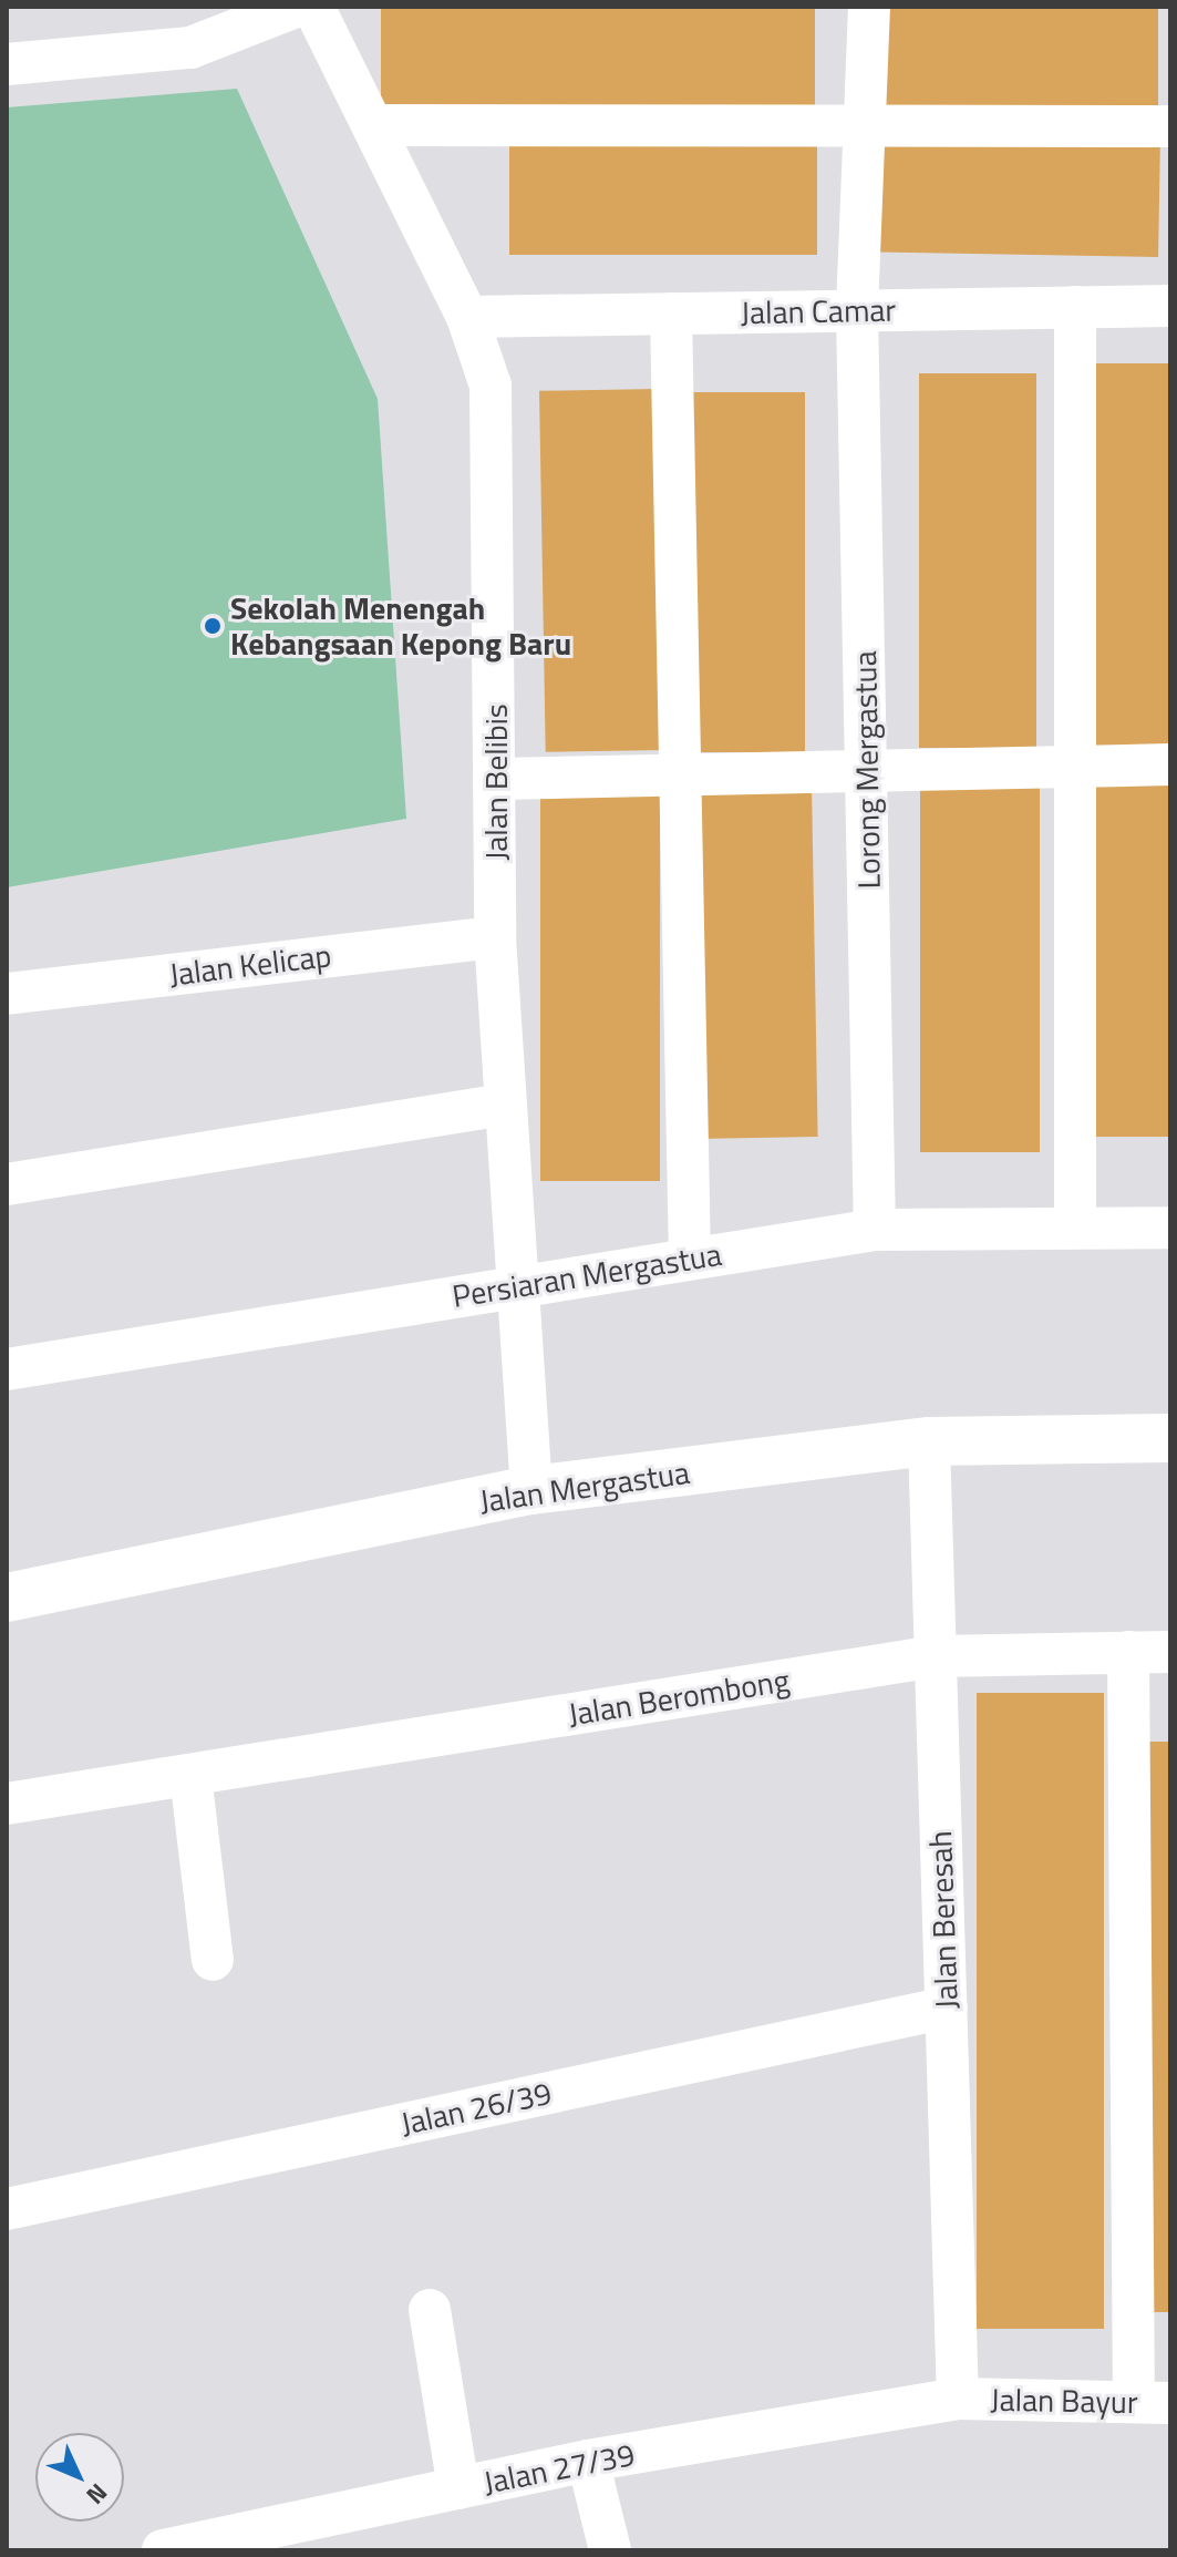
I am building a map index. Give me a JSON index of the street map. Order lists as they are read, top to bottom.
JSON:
{
  "streets": {
    "main road": ["Jalan Mergastua"],
    "street": [
      "Jalan Camar",
      "Lorong Mergastua",
      "Jalan Belibis",
      "Jalan Kelicap",
      "Persiaran Mergastua",
      "Jalan Berombong",
      "Jalan Beresah",
      "Jalan 26/39",
      "Jalan Bayur",
      "Jalan 27/39"
    ]
  },
  "crossings": [
    ["Jalan Camar", "Lorong Mergastua"],
    ["Jalan Camar", "Jalan Belibis"],
    ["Lorong Mergastua", "Persiaran Mergastua"],
    ["Jalan Belibis", "Jalan Kelicap"],
    ["Jalan Belibis", "Persiaran Mergastua"],
    ["Jalan Belibis", "Jalan Mergastua"],
    ["Jalan Mergastua", "Jalan Beresah"],
    ["Jalan Berombong", "Jalan Beresah"],
    ["Jalan Beresah", "Jalan 26/39"],
    ["Jalan Beresah", "Jalan Bayur"],
    ["Jalan Beresah", "Jalan 27/39"],
    ["Jalan Bayur", "Jalan 27/39"]
  ],
  "places": ["Sekolah Menengah Kebangsaan Kepong Baru"],
  "north": "bottom right"
}
